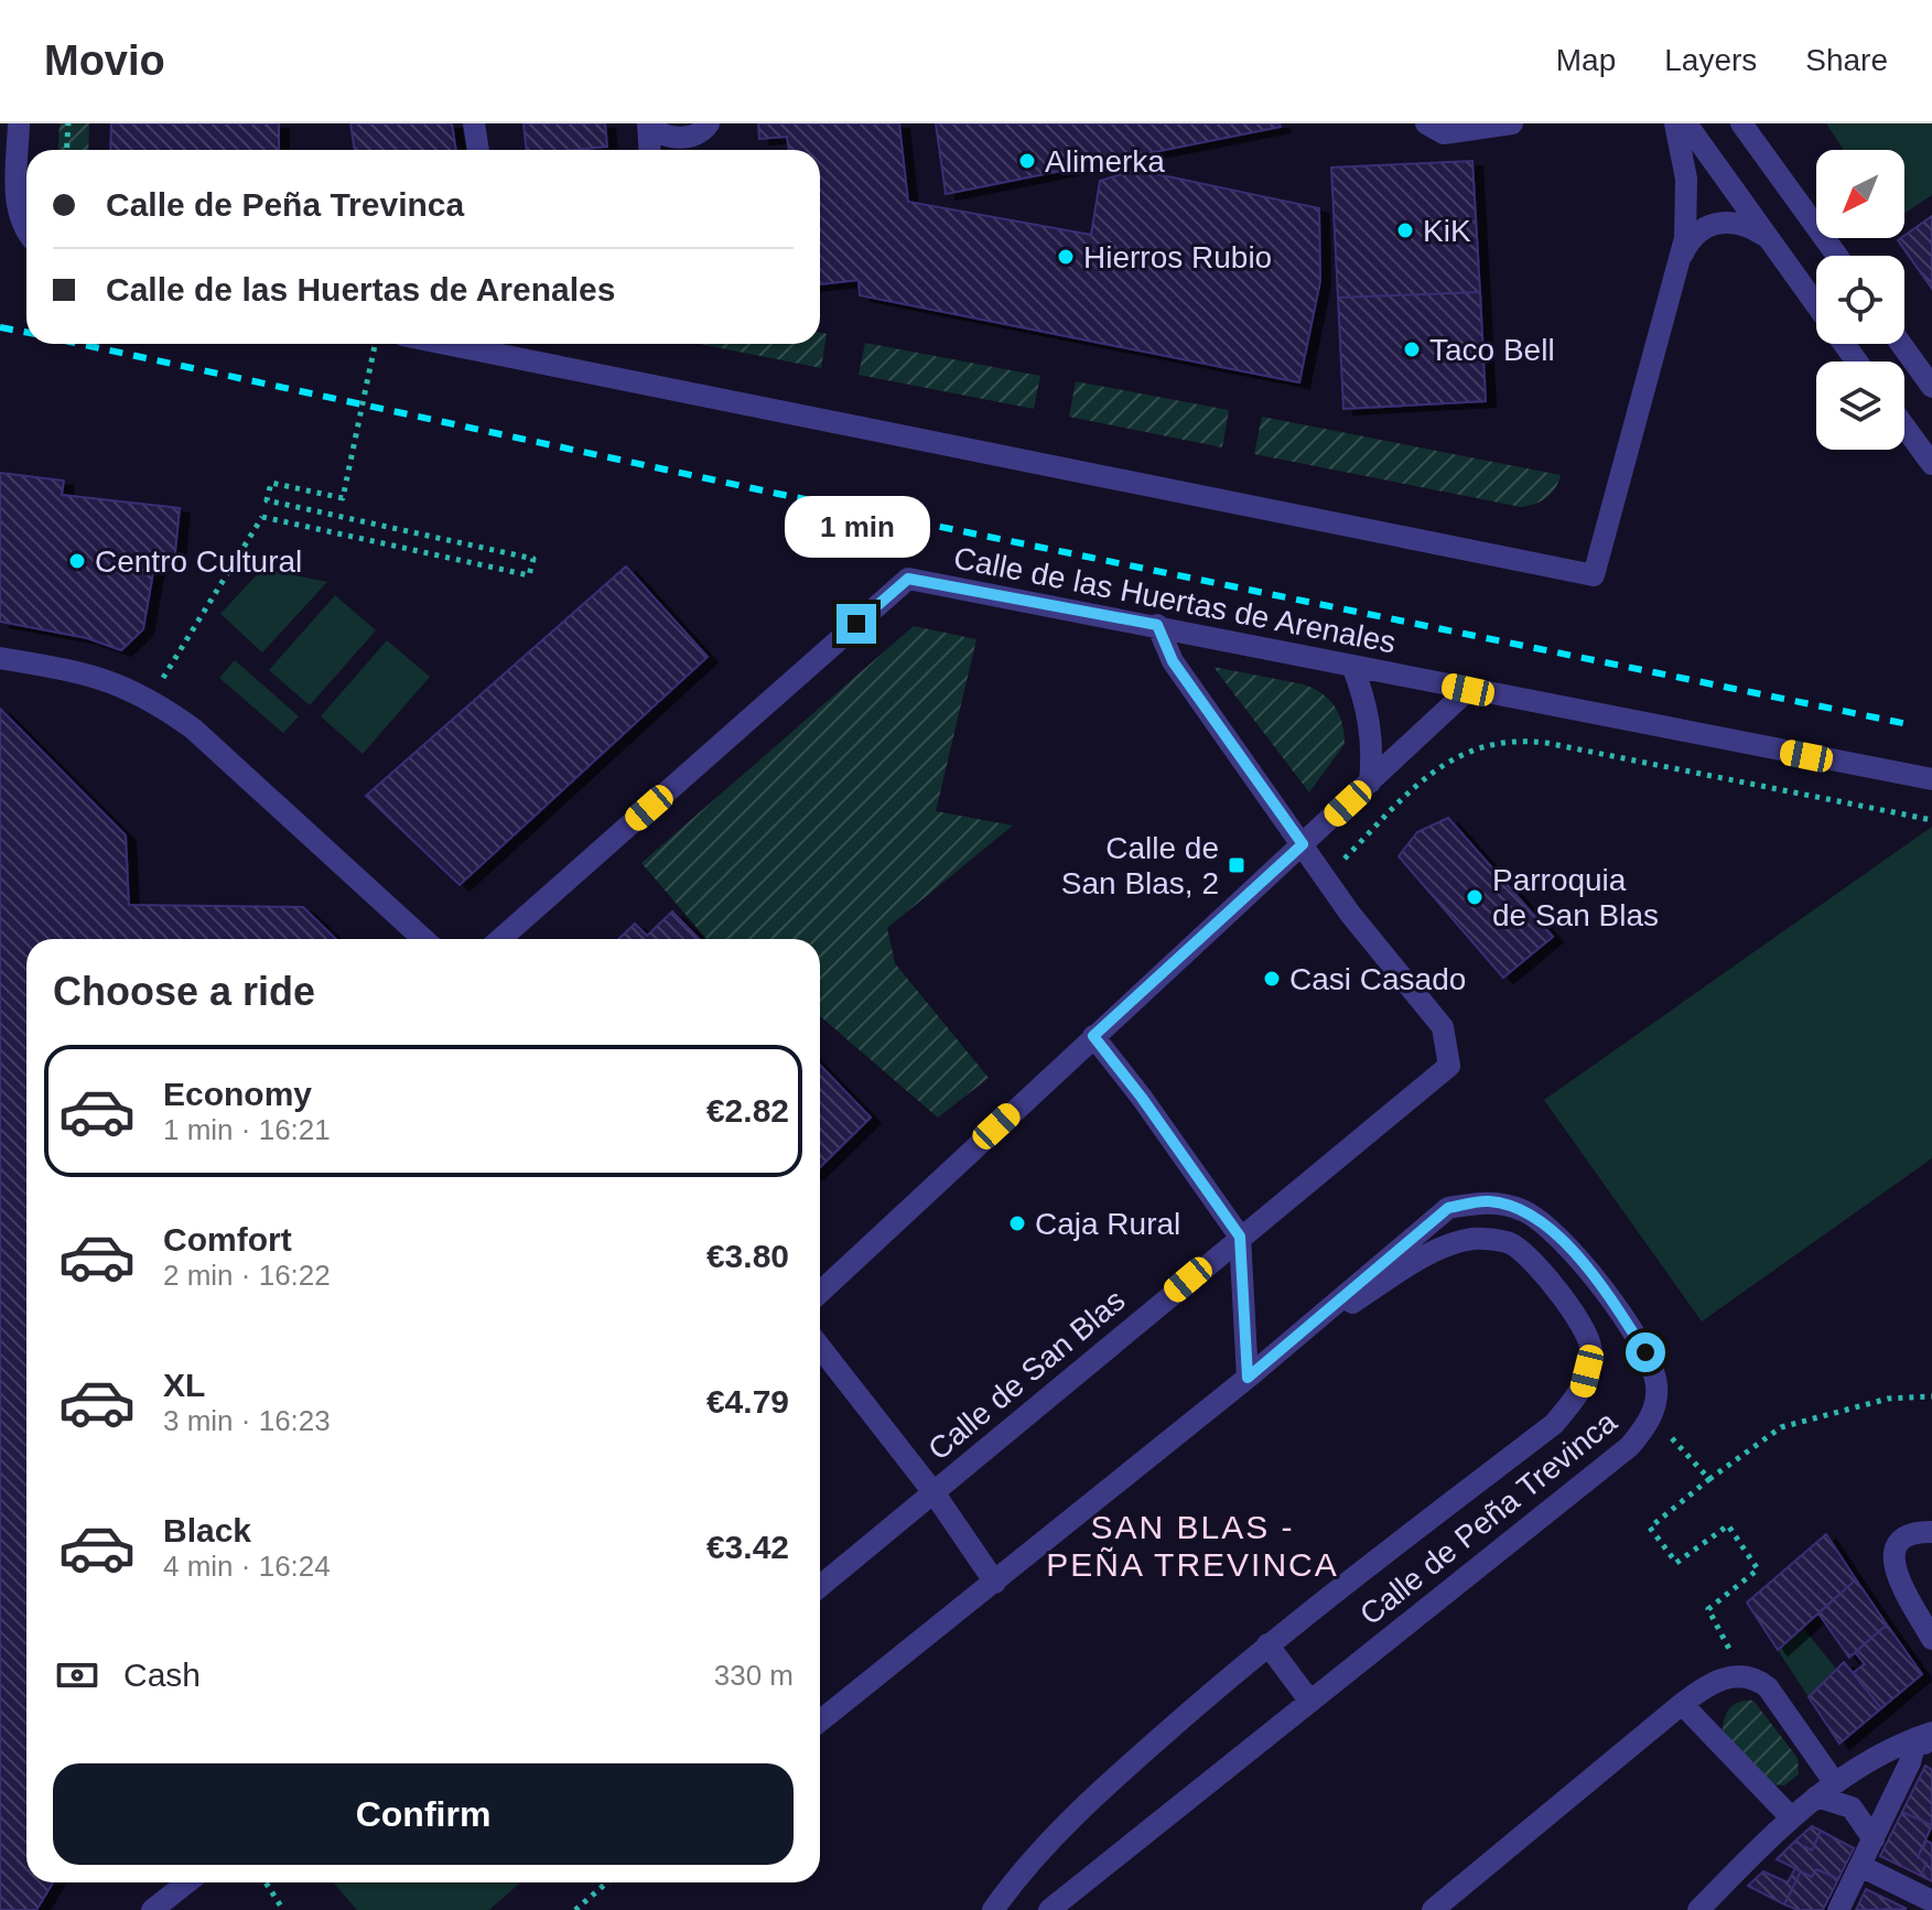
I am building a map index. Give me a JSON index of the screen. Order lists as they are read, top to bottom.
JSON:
{
  "streets": {
    "street": ["Calle de las Huertas de Arenales", "Calle de San Blas", "Calle de Peña Trevinca"]
  },
  "crossings": [
    ["Calle de San Blas", "Calle de Peña Trevinca"]
  ],
  "districts": ["SAN BLAS - PEÑA TREVINCA"],
  "places": {
    "other": [
      "Alimerka",
      "KiK",
      "Hierros Rubio",
      "Taco Bell",
      "Centro Cultural",
      "Parroquia de San Blas",
      "Casi Casado",
      "Caja Rural"
    ],
    "transit": ["Calle de San Blas, 2"]
  },
  "north": "bottom left",
  "page": {
    "header": "Movio",
    "nav": ["Map", "Layers", "Share"],
    "banner": ["Calle de Peña Trevinca", "Calle de las Huertas de Arenales"],
    "bubble": "1 min",
    "heading": "Choose a ride",
    "list": [
      {
        "name": "Economy",
        "note": "1 min · 16:21",
        "value": "€2.82"
      },
      {
        "name": "Comfort",
        "note": "2 min · 16:22",
        "value": "€3.80"
      },
      {
        "name": "XL",
        "note": "3 min · 16:23",
        "value": "€4.79"
      },
      {
        "name": "Black",
        "note": "4 min · 16:24",
        "value": "€3.42"
      }
    ],
    "pay": ["Cash", "330 m"],
    "buttons": "Confirm"
  }
}
